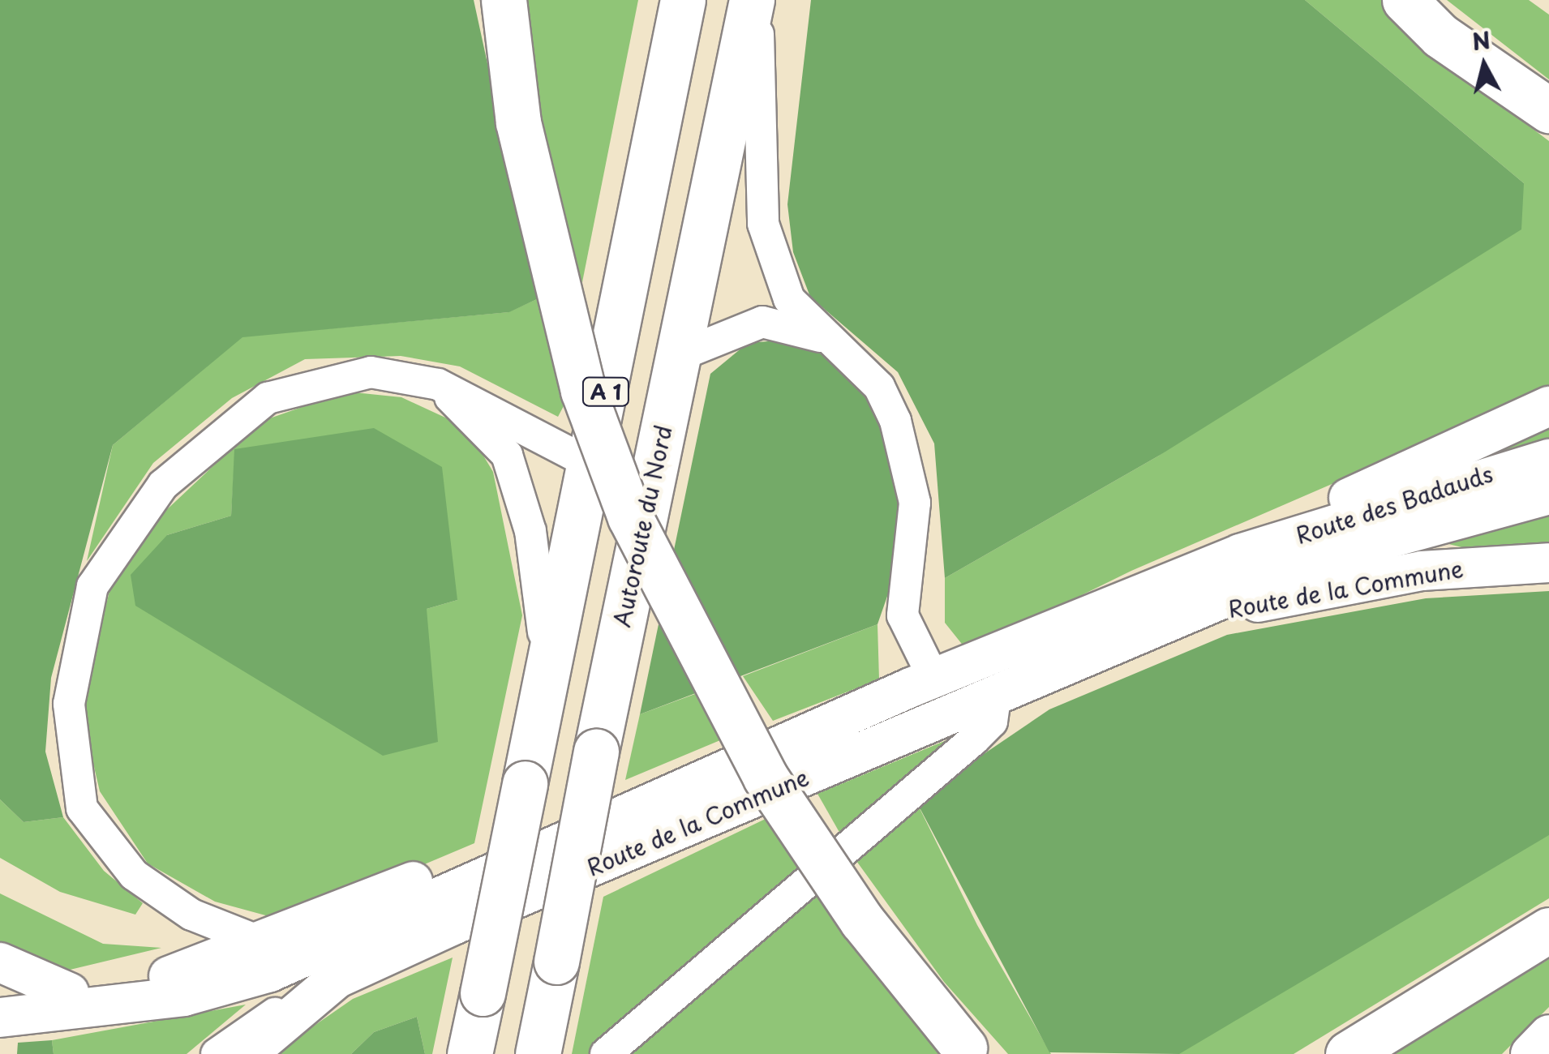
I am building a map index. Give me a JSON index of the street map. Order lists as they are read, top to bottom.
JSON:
{
  "streets": {
    "highway": ["A 1", "Autoroute du Nord"],
    "main road": ["Route des Badauds", "Route de la Commune"]
  },
  "crossings": [
    ["Route des Badauds", "Route de la Commune"]
  ],
  "north": "top"
}
